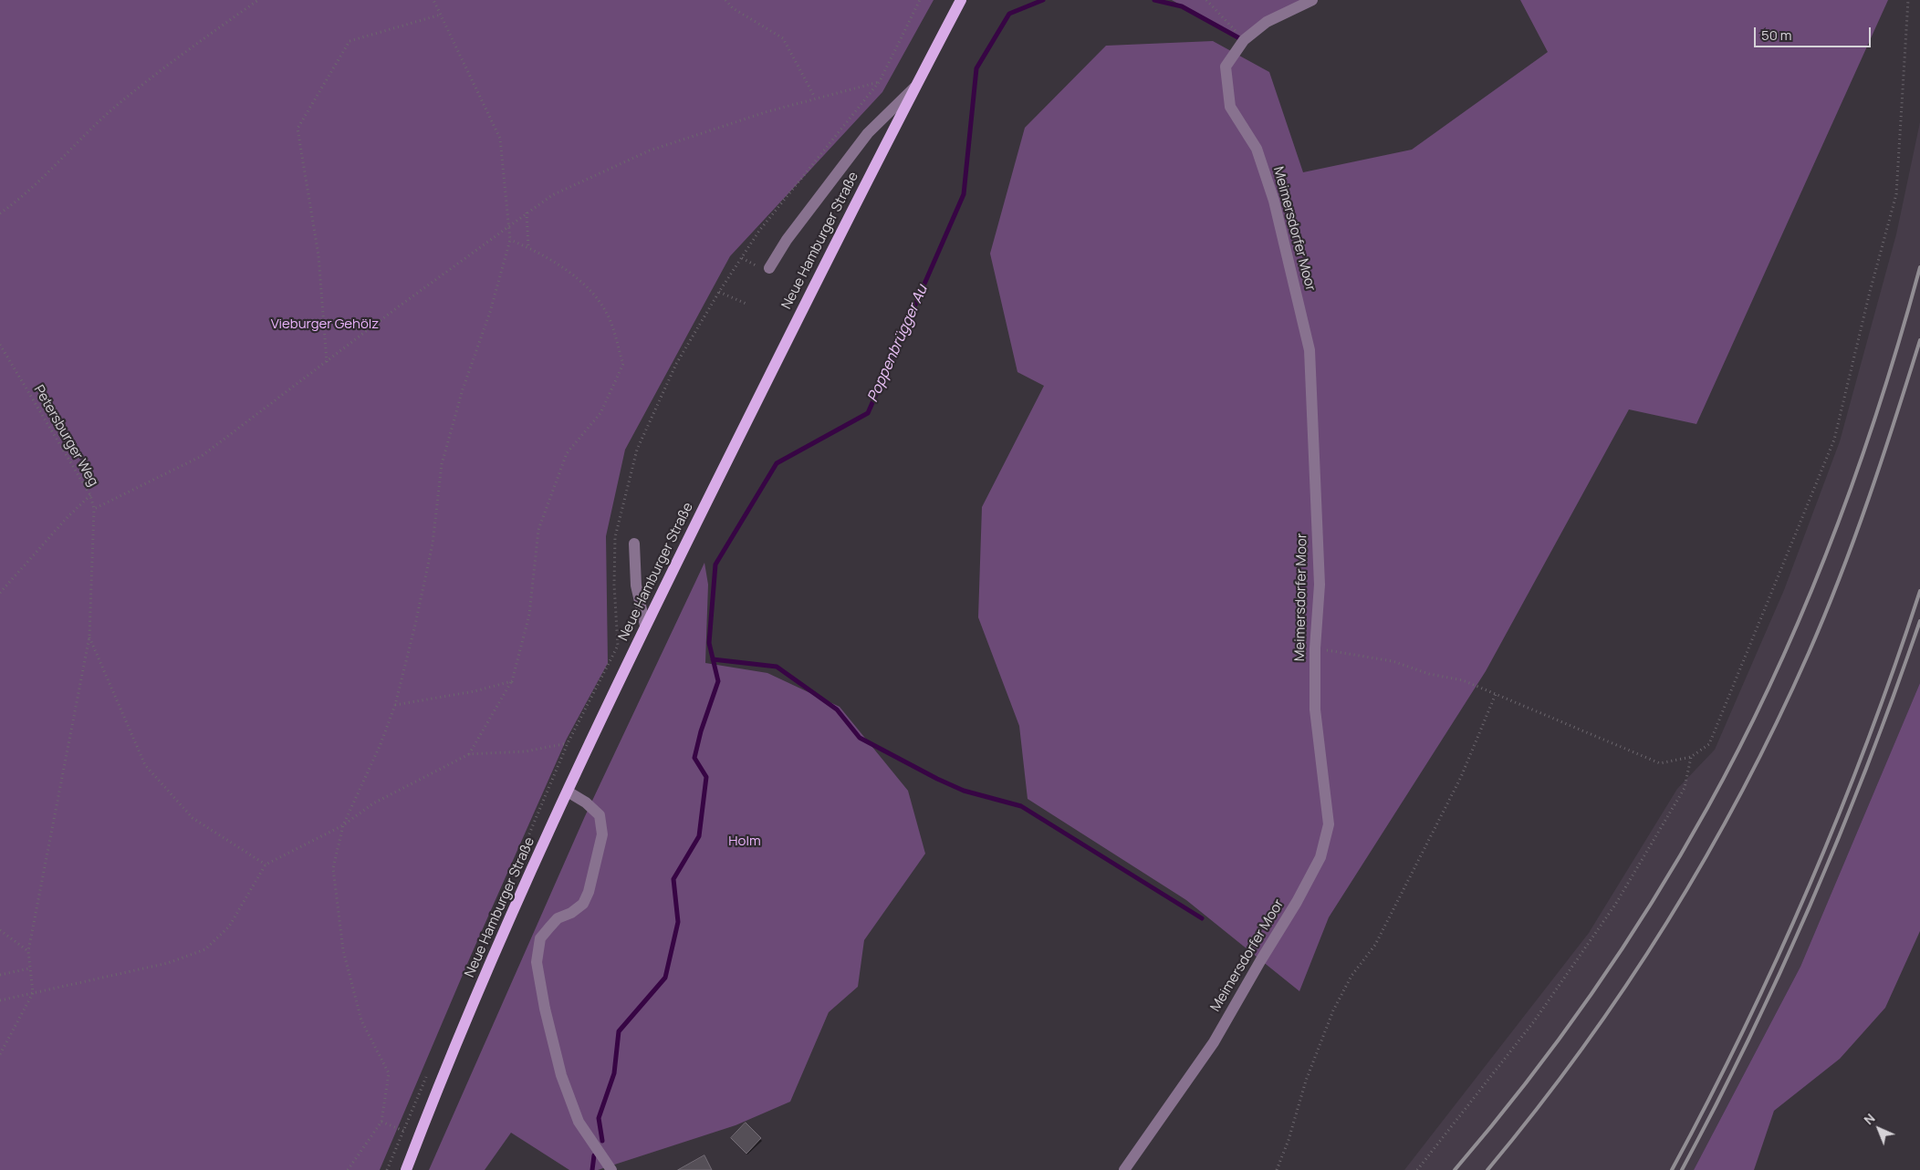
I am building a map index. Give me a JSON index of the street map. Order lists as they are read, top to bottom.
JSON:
{
  "streets": {
    "main road": ["Neue Hamburger Straße"],
    "street": ["Meimersdorfer Moor"],
    "path": ["Petersburger Weg"]
  },
  "water": ["Poppenbrügger Au"],
  "parks": ["Vieburger Gehölz", "Holm"],
  "scale_bar": "50 m",
  "north": "top left"
}
